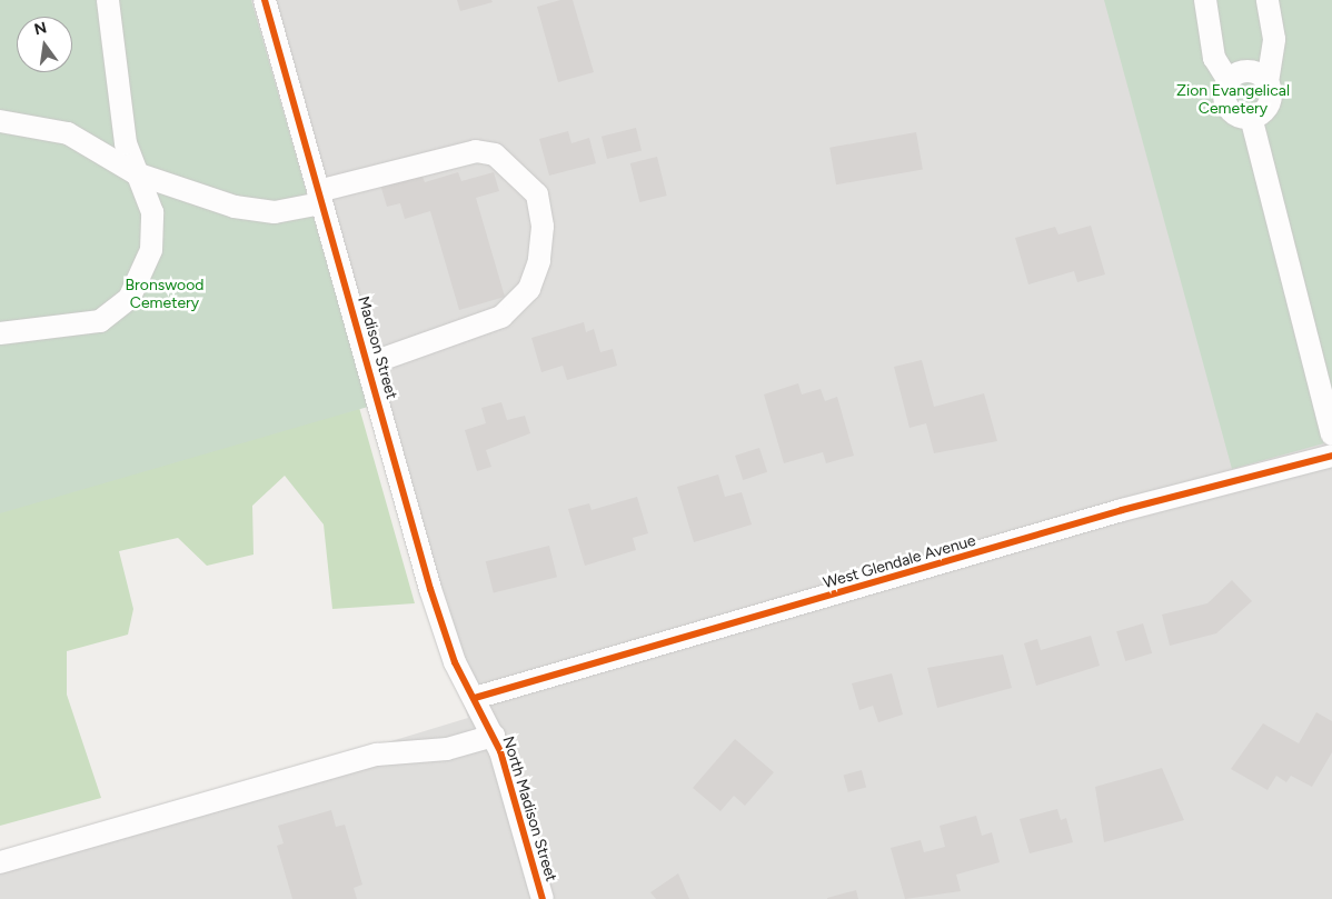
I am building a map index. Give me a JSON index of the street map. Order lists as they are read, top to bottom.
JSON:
{
  "streets": {
    "street": ["Madison Street", "West Glendale Avenue", "North Madison Street"]
  },
  "crossings": [
    ["Madison Street", "West Glendale Avenue"],
    ["Madison Street", "North Madison Street"],
    ["West Glendale Avenue", "North Madison Street"]
  ],
  "parks": ["Zion Evangelical Cemetery", "Bronswood Cemetery"],
  "north": "top"
}
